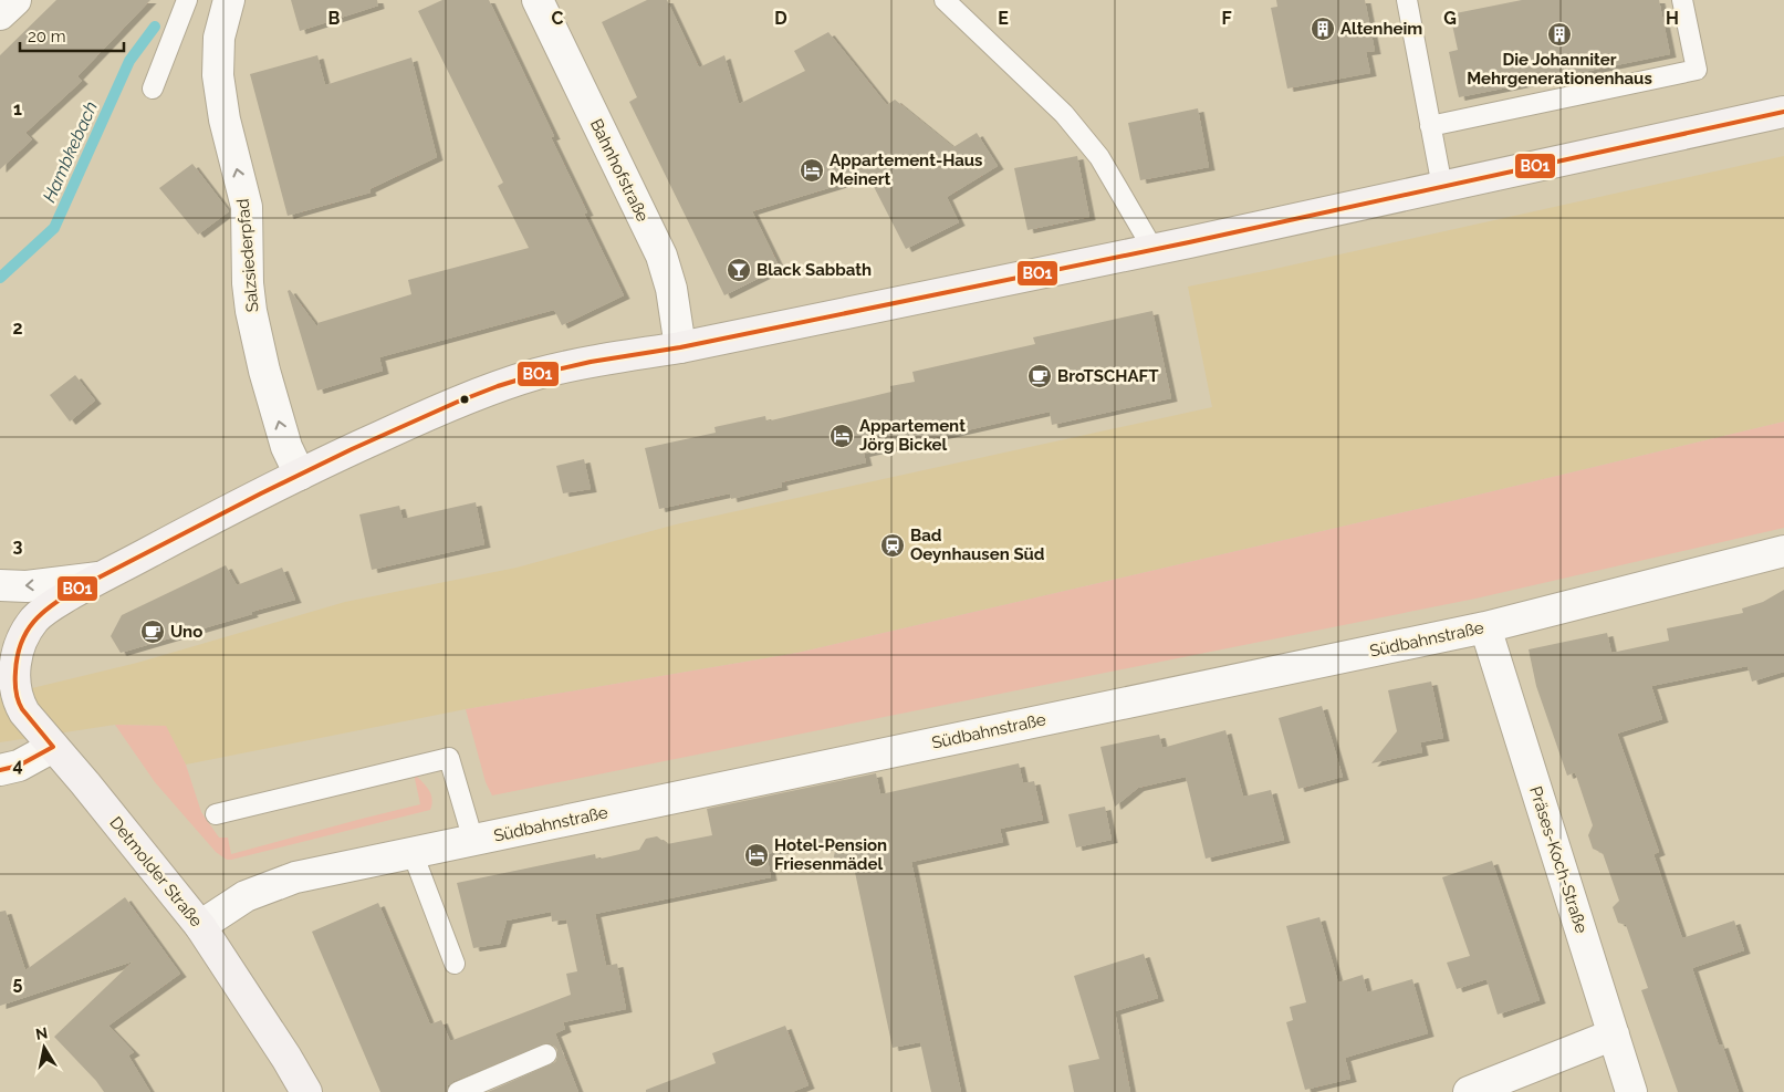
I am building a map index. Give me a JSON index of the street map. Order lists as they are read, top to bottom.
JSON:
{
  "streets": {
    "main road": ["Detmolder Straße"],
    "street": [
      "Bahnhofstraße",
      "Salzsiederpfad",
      "Südbahnstraße",
      "Präses-Koch-Straße"
    ]
  },
  "crossings": [
    ["Bahnhofstraße", "Detmolder Straße"],
    ["Salzsiederpfad", "Detmolder Straße"],
    ["Südbahnstraße", "Präses-Koch-Straße"],
    ["Südbahnstraße", "Detmolder Straße"]
  ],
  "one_way": ["Salzsiederpfad"],
  "water": ["Hambkebach"],
  "places": {
    "building": ["Altenheim", "Die Johanniter Mehrgenerationenhaus"],
    "hotel": ["Appartement-Haus Meinert", "Appartement Jörg Bickel", "Hotel-Pension Friesenmädel"],
    "bar": ["Black Sabbath"],
    "cafe": ["BroTSCHAFT", "Uno"],
    "station": ["Bad Oeynhausen Süd"]
  },
  "lines": ["transit line BO1"],
  "scale_bar": "20 m",
  "north": "top",
  "grid": {
    "columns": [
      "B",
      "C",
      "D",
      "E",
      "F",
      "G",
      "H"
    ],
    "rows": [
      "1",
      "2",
      "3",
      "4",
      "5"
    ]
  }
}
